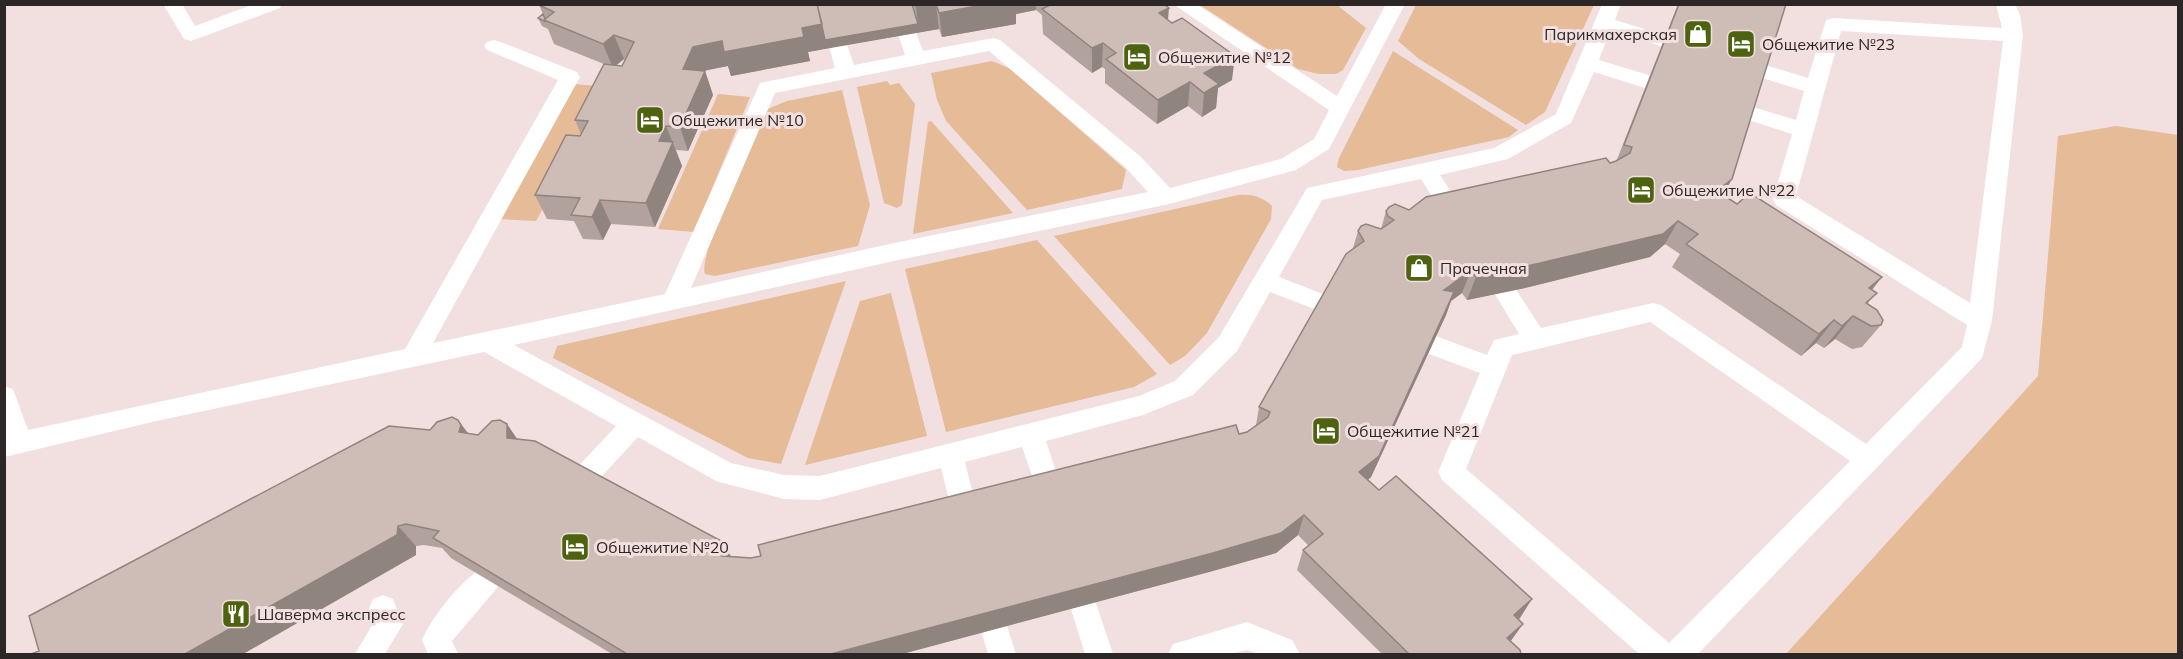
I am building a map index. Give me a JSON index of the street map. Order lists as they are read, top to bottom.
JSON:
{
  "places": {
    "shop": ["Парикмахерская", "Прачечная"],
    "hotel": [
      "Общежитие №23",
      "Общежитие №12",
      "Общежитие №10",
      "Общежитие №22",
      "Общежитие №21",
      "Общежитие №20"
    ],
    "restaurant": ["Шаверма экспресс"]
  }
}
